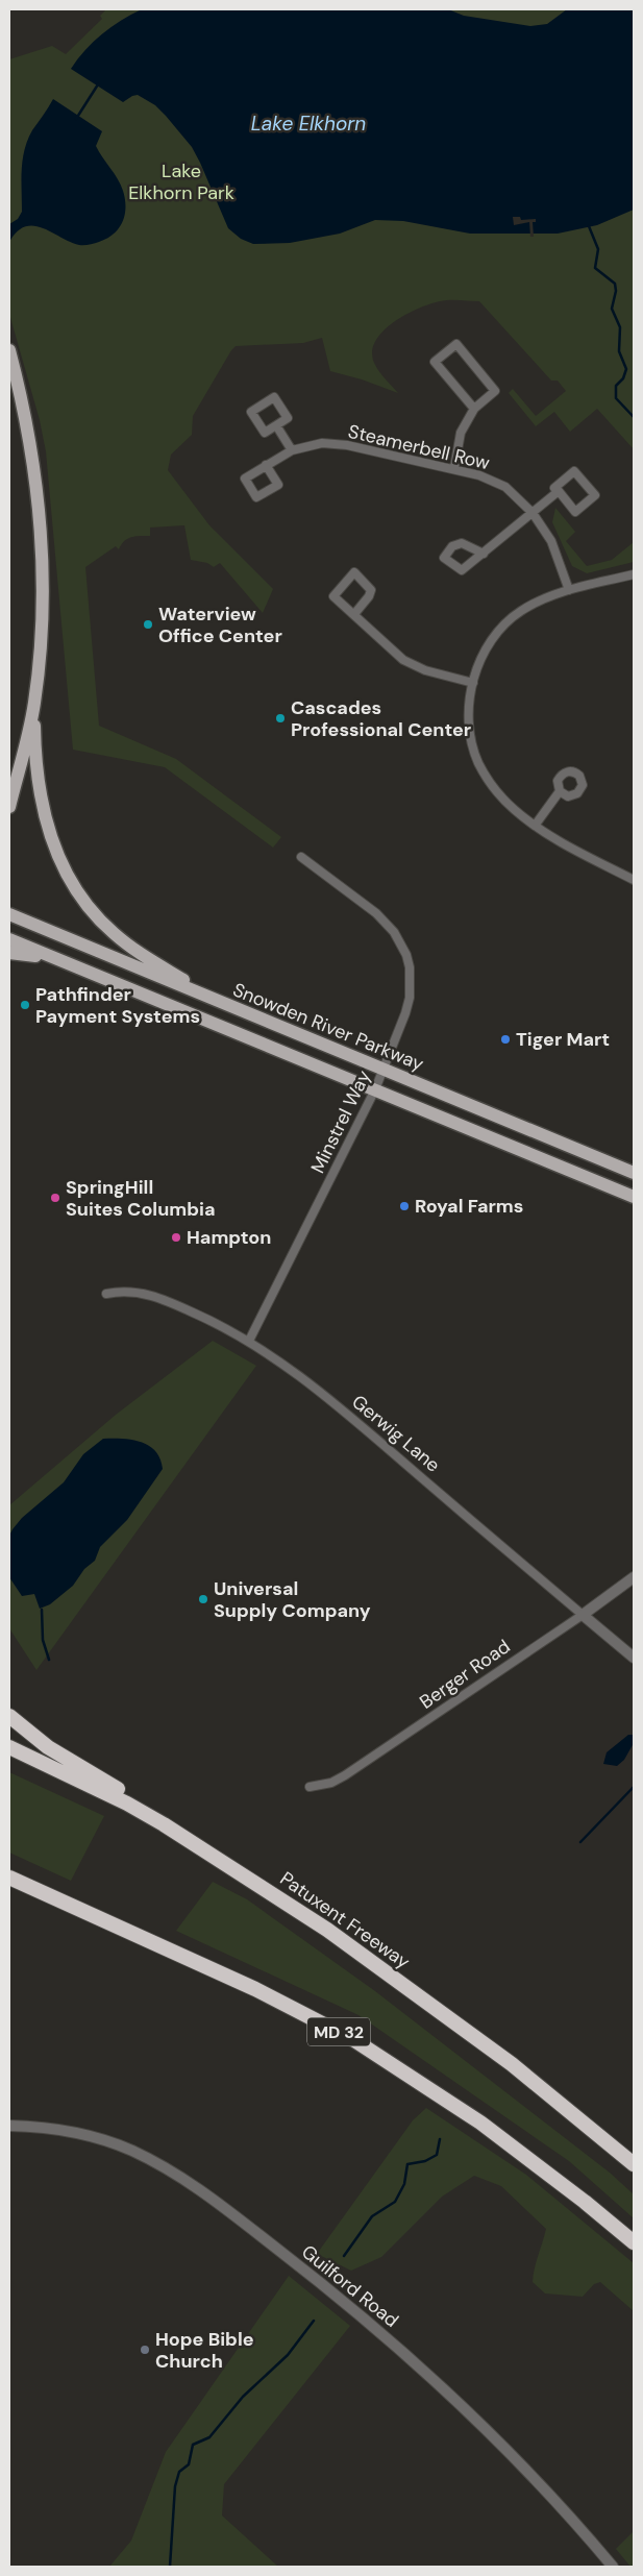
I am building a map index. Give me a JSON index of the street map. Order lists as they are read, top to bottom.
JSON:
{
  "streets": {
    "highway": ["Patuxent Freeway", "MD 32"],
    "main road": ["Snowden River Parkway"],
    "street": [
      "Steamerbell Row",
      "Minstrel Way",
      "Gerwig Lane",
      "Berger Road",
      "Guilford Road"
    ]
  },
  "crossings": [
    ["Snowden River Parkway", "Minstrel Way"],
    ["Minstrel Way", "Gerwig Lane"],
    ["Gerwig Lane", "Berger Road"]
  ],
  "water": ["Lake Elkhorn"],
  "parks": ["Lake Elkhorn Park"],
  "places": [
    "Waterview Office Center",
    "Cascades Professional Center",
    "Pathfinder Payment Systems",
    "Tiger Mart",
    "SpringHill Suites Columbia",
    "Royal Farms",
    "Hampton",
    "Universal Supply Company",
    "Hope Bible Church"
  ]
}
